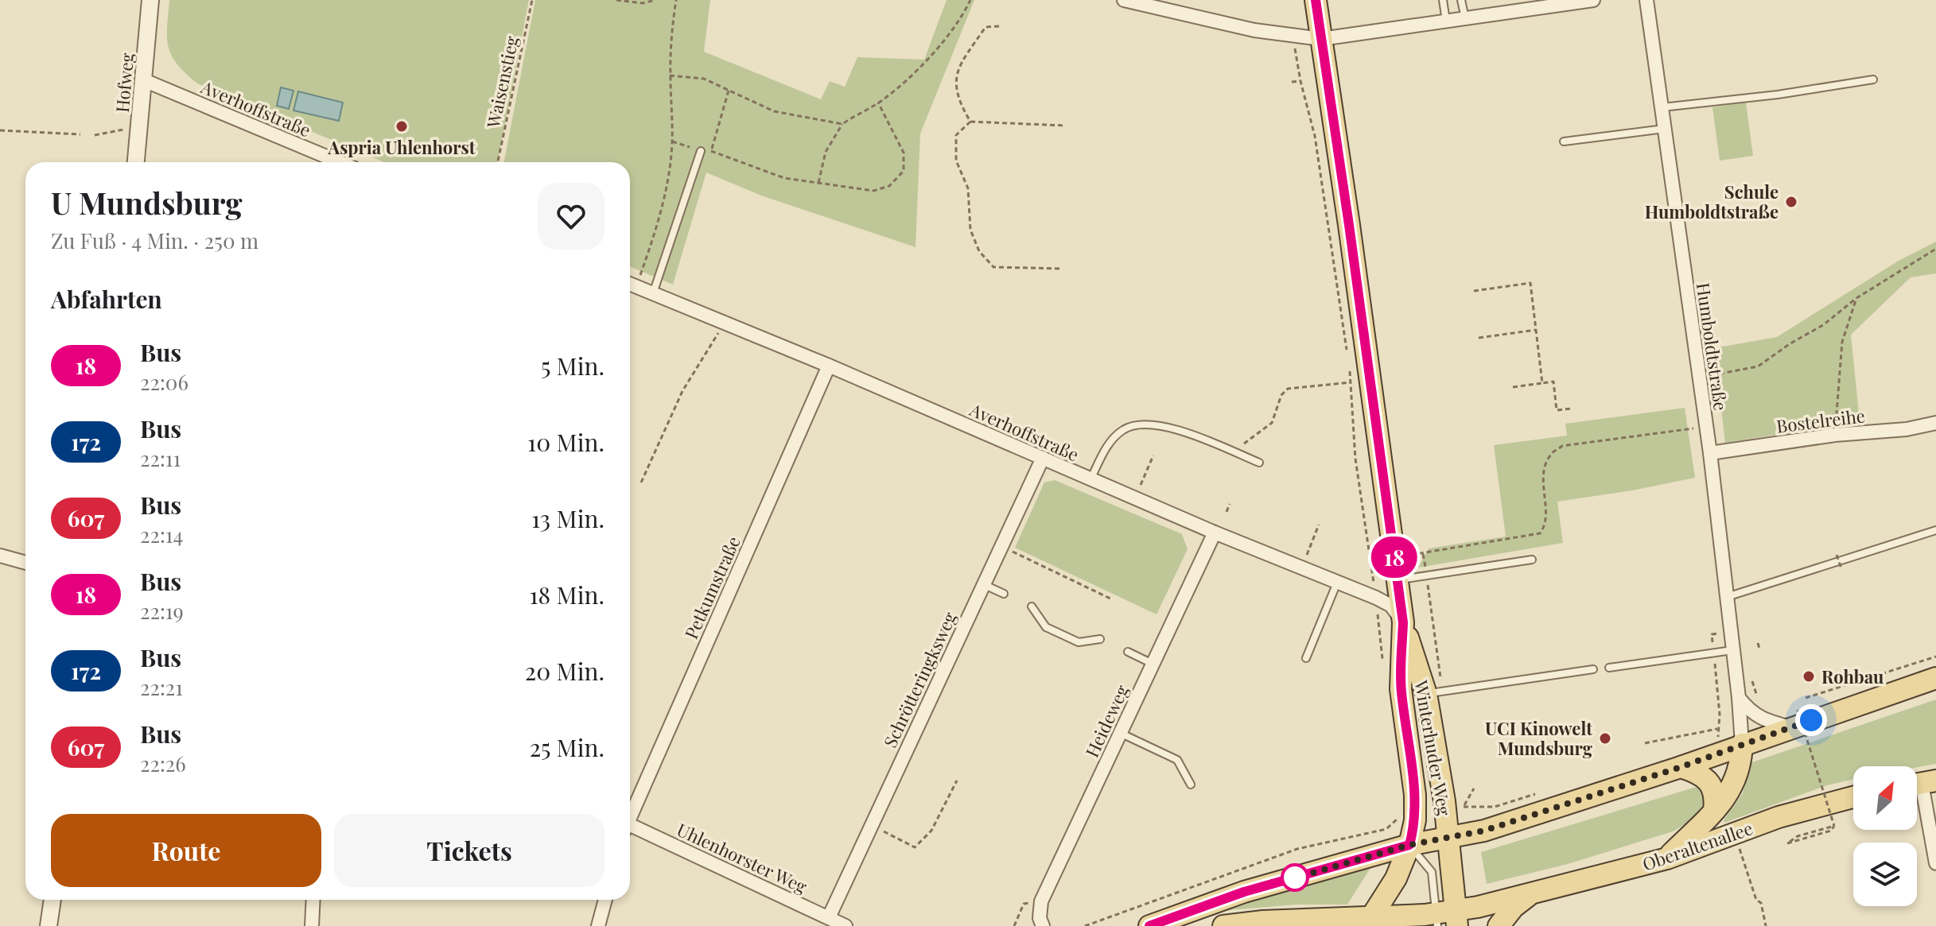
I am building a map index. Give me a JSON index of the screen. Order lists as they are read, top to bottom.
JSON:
{
  "streets": {
    "main road": ["Winterhuder Weg", "Oberaltenallee"],
    "street": [
      "Hofweg",
      "Averhoffstraße",
      "Humboldtstraße",
      "Bostelreihe",
      "Petkumstraße",
      "Schrötteringksweg",
      "Heideweg",
      "Uhlenhorster Weg"
    ],
    "path": ["Waisenstieg"]
  },
  "crossings": [
    ["Hofweg", "Averhoffstraße"],
    ["Averhoffstraße", "Petkumstraße"],
    ["Averhoffstraße", "Schrötteringksweg"],
    ["Averhoffstraße", "Heideweg"],
    ["Averhoffstraße", "Winterhuder Weg"],
    ["Humboldtstraße", "Bostelreihe"],
    ["Schrötteringksweg", "Uhlenhorster Weg"],
    ["Winterhuder Weg", "Oberaltenallee"]
  ],
  "places": [
    "Aspria Uhlenhorst",
    "Schule Humboldtstraße",
    "Rohbau",
    "UCI Kinowelt Mundsburg"
  ],
  "lines": ["bus line 18"],
  "north": "top right",
  "page": {
    "on_map": "18",
    "heading": [
      ["U Mundsburg", "Zu Fuß · 4 Min. · 250 m"],
      "Abfahrten"
    ],
    "list": [
      {
        "mark": "18",
        "name": "Bus",
        "note": "22:06",
        "value": "5 Min."
      },
      {
        "mark": "172",
        "name": "Bus",
        "note": "22:11",
        "value": "10 Min."
      },
      {
        "mark": "607",
        "name": "Bus",
        "note": "22:14",
        "value": "13 Min."
      },
      {
        "mark": "18",
        "name": "Bus",
        "note": "22:19",
        "value": "18 Min."
      },
      {
        "mark": "172",
        "name": "Bus",
        "note": "22:21",
        "value": "20 Min."
      },
      {
        "mark": "607",
        "name": "Bus",
        "note": "22:26",
        "value": "25 Min."
      }
    ],
    "buttons": ["Route", "Tickets"]
  }
}
